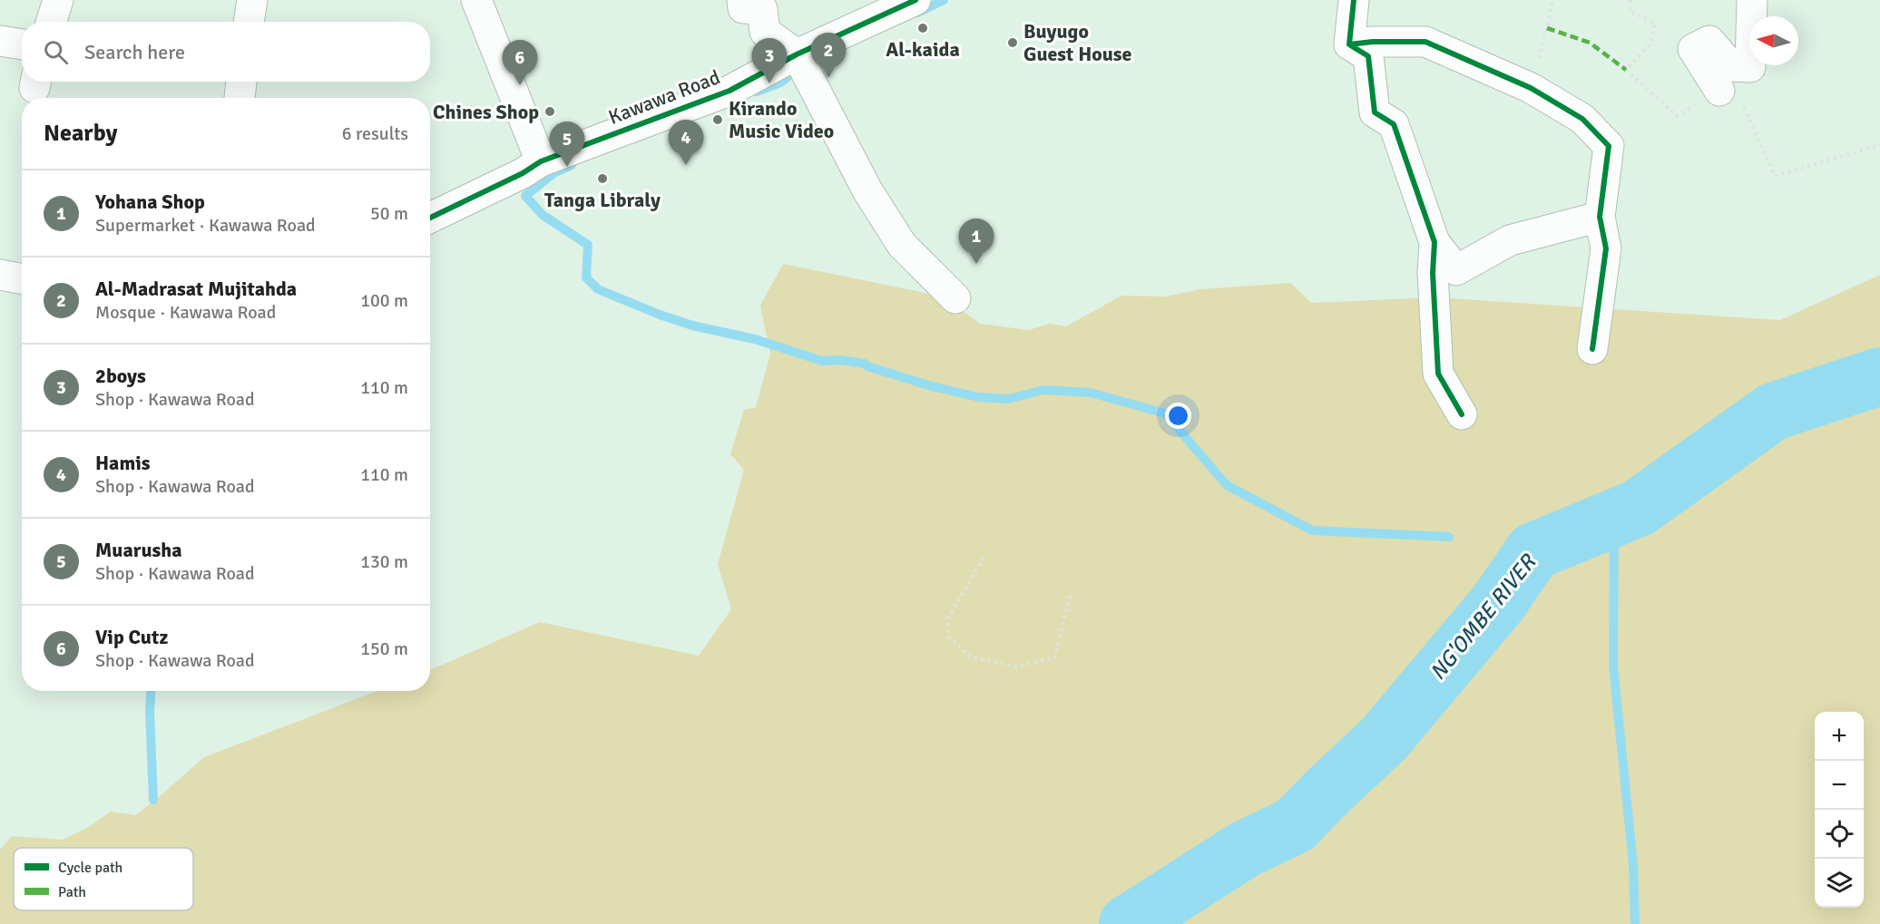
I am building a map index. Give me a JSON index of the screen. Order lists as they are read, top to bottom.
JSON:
{
  "streets": {
    "street": ["Kawawa Road"]
  },
  "water": ["NG'OMBE RIVER"],
  "places": [
    "Al-kaida",
    "Buyugo Guest House",
    "Chines Shop",
    "Kirando Music Video",
    "Tanga Libraly"
  ],
  "legend": ["Cycle path", "Path"],
  "north": "left",
  "page": {
    "search": "Search here",
    "pins": [
      "2",
      "3",
      "6",
      "4",
      "5",
      "1"
    ],
    "heading": ["Nearby", "6 results"],
    "list": [
      {
        "mark": "1",
        "name": "Yohana Shop",
        "note": "Supermarket · Kawawa Road",
        "value": "50 m"
      },
      {
        "mark": "2",
        "name": "Al-Madrasat Mujitahda",
        "note": "Mosque · Kawawa Road",
        "value": "100 m"
      },
      {
        "mark": "3",
        "name": "2boys",
        "note": "Shop · Kawawa Road",
        "value": "110 m"
      },
      {
        "mark": "4",
        "name": "Hamis",
        "note": "Shop · Kawawa Road",
        "value": "110 m"
      },
      {
        "mark": "5",
        "name": "Muarusha",
        "note": "Shop · Kawawa Road",
        "value": "130 m"
      },
      {
        "mark": "6",
        "name": "Vip Cutz",
        "note": "Shop · Kawawa Road",
        "value": "150 m"
      }
    ],
    "map_buttons": ["+", "−"]
  }
}
